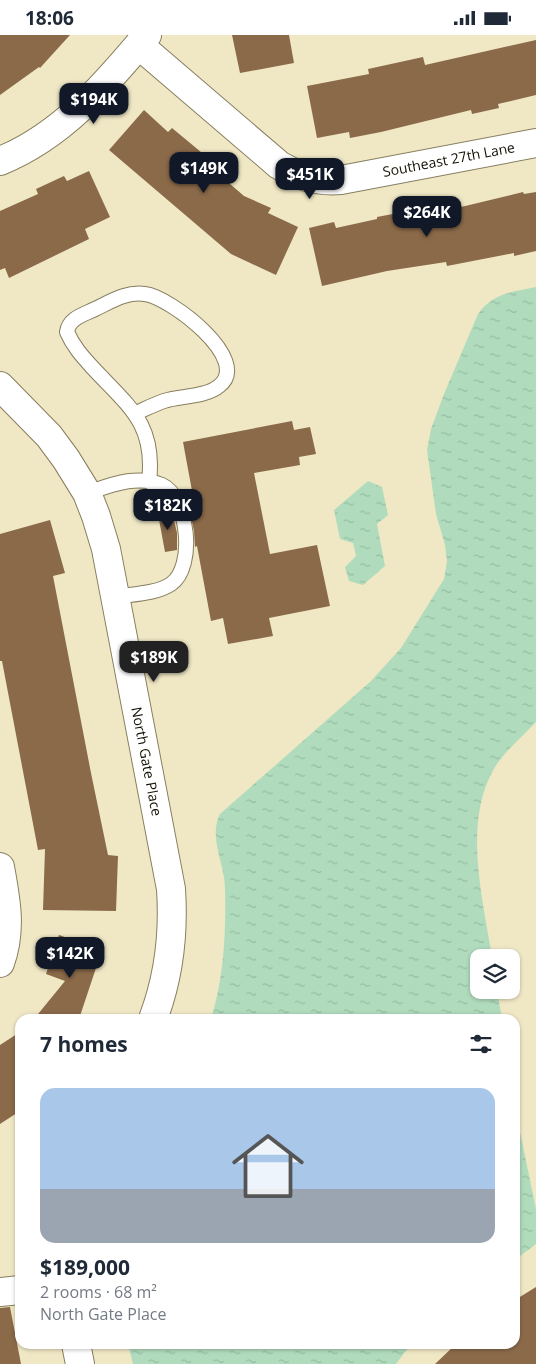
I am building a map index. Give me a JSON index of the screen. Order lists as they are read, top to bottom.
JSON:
{
  "streets": {
    "street": ["Southeast 27th Lane", "North Gate Place"]
  },
  "page": {
    "status": "18:06",
    "price": [
      "$194K",
      "$149K",
      "$451K",
      "$264K",
      "$182K",
      "$189K",
      "$142K"
    ],
    "heading": "7 homes",
    "list": [
      {
        "name": "$189,000",
        "note": "2 rooms · 68 m² · North Gate Place"
      }
    ]
  }
}
